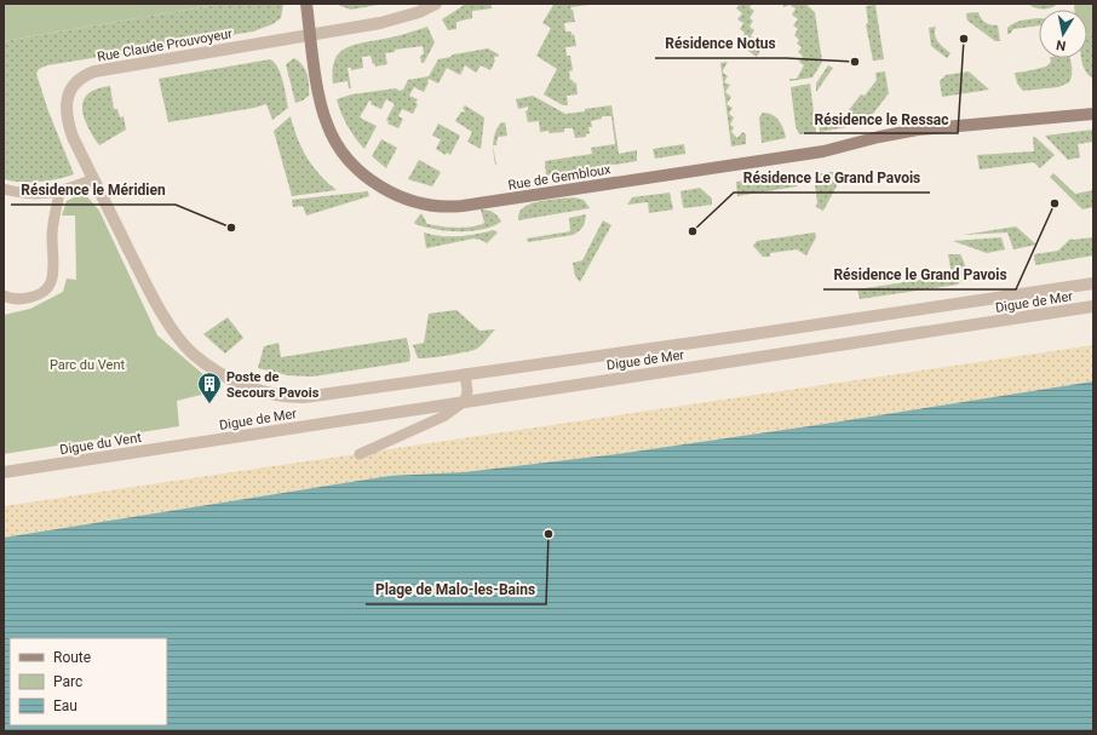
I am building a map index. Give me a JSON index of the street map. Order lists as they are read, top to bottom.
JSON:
{
  "streets": {
    "street": [
      "Rue Claude Prouvoyeur",
      "Rue de Gembloux",
      "Digue de Mer",
      "Digue du Vent"
    ]
  },
  "crossings": [
    ["Rue Claude Prouvoyeur", "Rue de Gembloux"],
    ["Rue Claude Prouvoyeur", "Digue de Mer"],
    ["Digue de Mer", "Digue du Vent"]
  ],
  "parks": ["Parc du Vent"],
  "places": {
    "other": [
      "Résidence le Ressac",
      "Résidence Notus",
      "Résidence le Grand Pavois",
      "Résidence le Méridien",
      "Résidence Le Grand Pavois",
      "Plage de Malo-les-Bains"
    ],
    "building": ["Poste de Secours Pavois"]
  },
  "legend": ["Route", "Parc", "Eau"],
  "north": "bottom"
}
